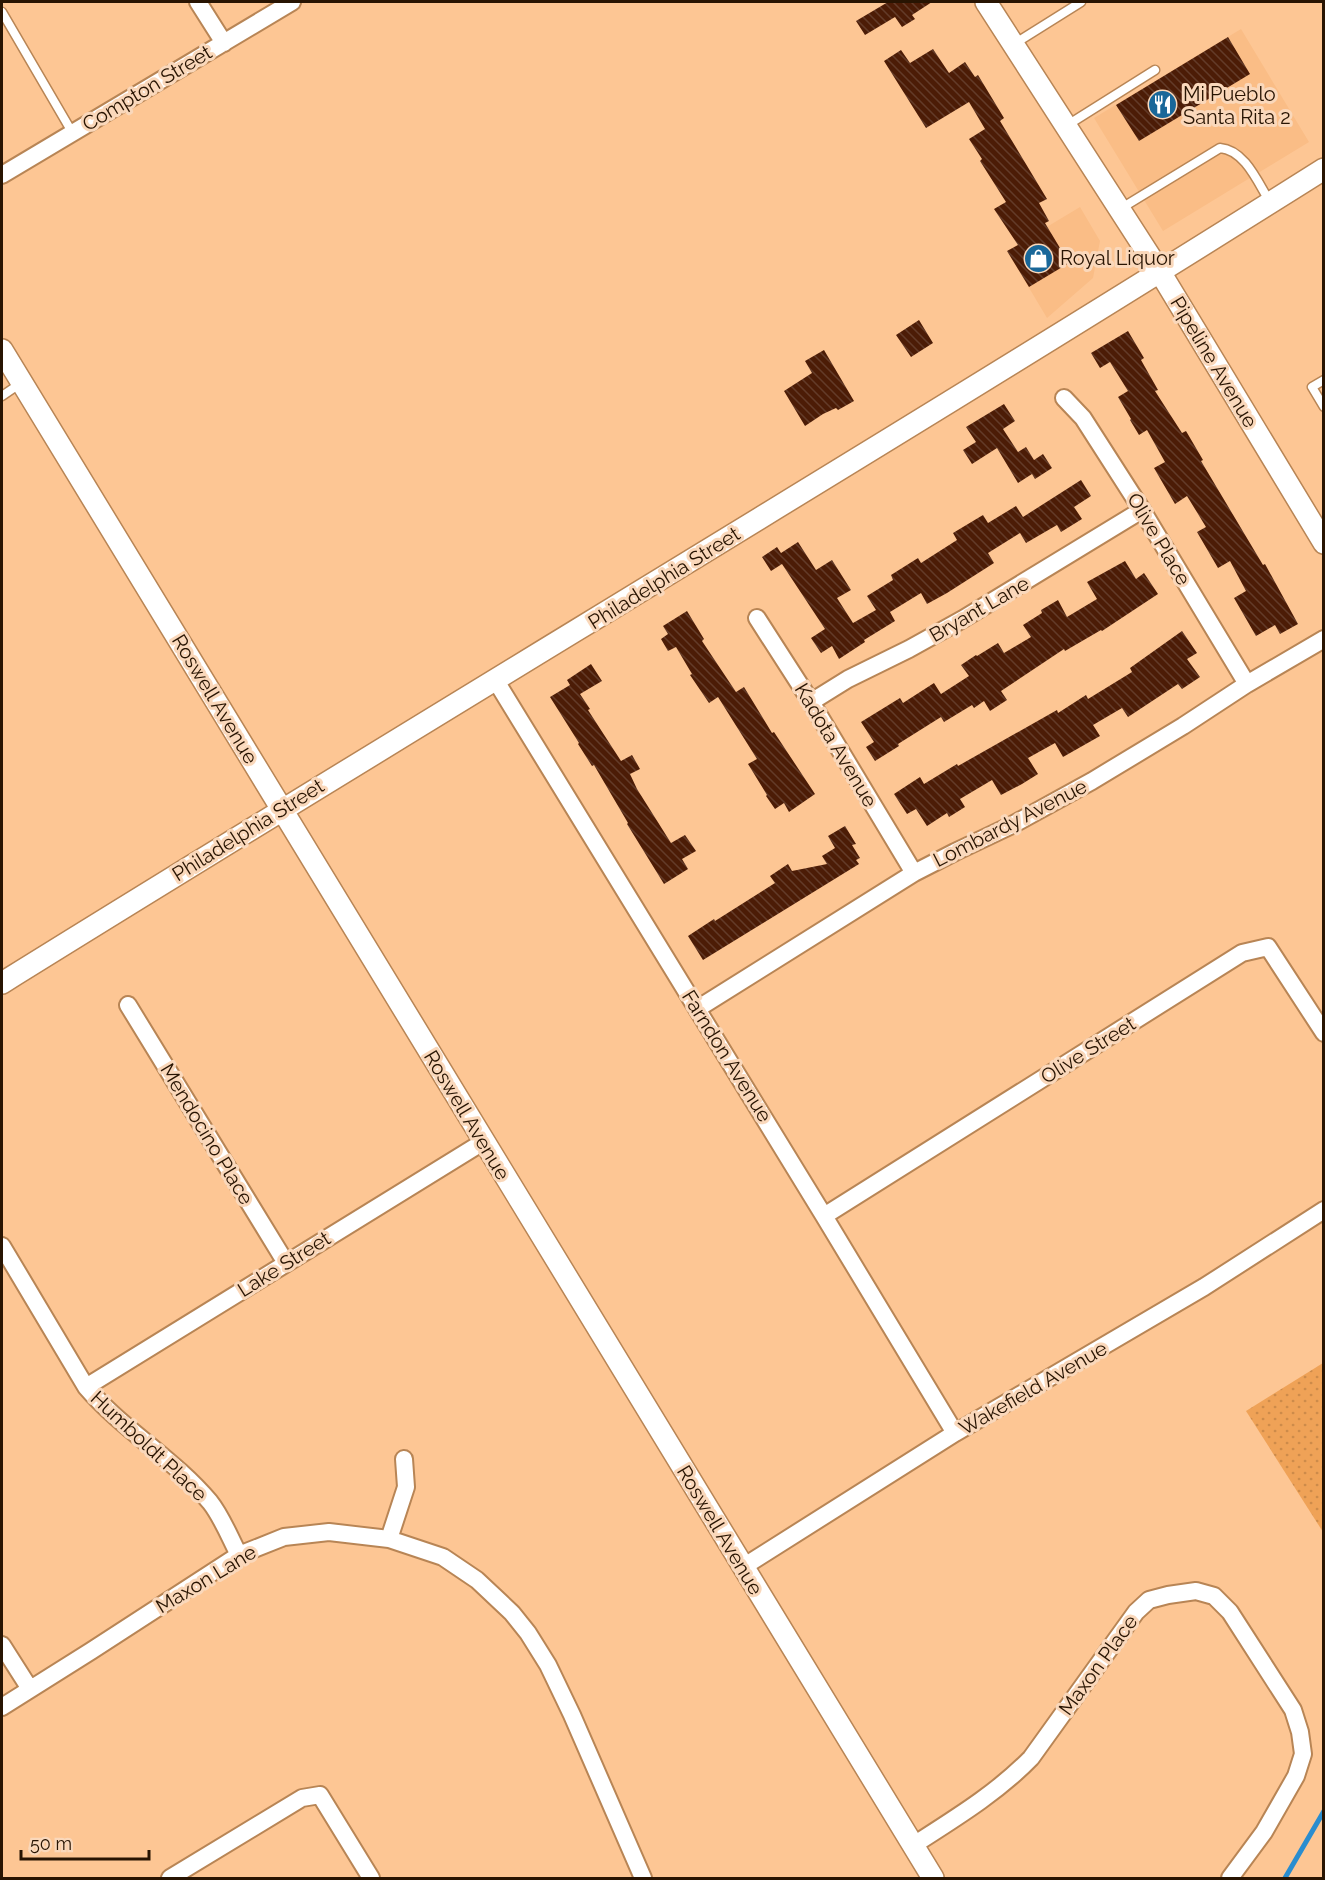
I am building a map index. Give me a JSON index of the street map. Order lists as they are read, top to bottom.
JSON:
{
  "streets": {
    "street": [
      "Compton Street",
      "Pipeline Avenue",
      "Olive Place",
      "Philadelphia Street",
      "Bryant Lane",
      "Roswell Avenue",
      "Kadota Avenue",
      "Lombardy Avenue",
      "Olive Street",
      "Farndon Avenue",
      "Mendocino Place",
      "Lake Street",
      "Wakefield Avenue",
      "Humboldt Place",
      "Maxon Lane",
      "Maxon Place"
    ]
  },
  "crossings": [
    ["Pipeline Avenue", "Philadelphia Street"],
    ["Olive Place", "Bryant Lane"],
    ["Olive Place", "Lombardy Avenue"],
    ["Philadelphia Street", "Roswell Avenue"],
    ["Philadelphia Street", "Farndon Avenue"],
    ["Bryant Lane", "Kadota Avenue"],
    ["Roswell Avenue", "Lake Street"],
    ["Roswell Avenue", "Wakefield Avenue"],
    ["Roswell Avenue", "Maxon Place"],
    ["Kadota Avenue", "Lombardy Avenue"],
    ["Lombardy Avenue", "Farndon Avenue"],
    ["Olive Street", "Farndon Avenue"],
    ["Farndon Avenue", "Wakefield Avenue"],
    ["Mendocino Place", "Lake Street"],
    ["Lake Street", "Humboldt Place"],
    ["Humboldt Place", "Maxon Lane"]
  ],
  "places": {
    "restaurant": ["Mi Pueblo Santa Rita 2"],
    "shop": ["Royal Liquor"]
  },
  "scale_bar": "50 m"
}
